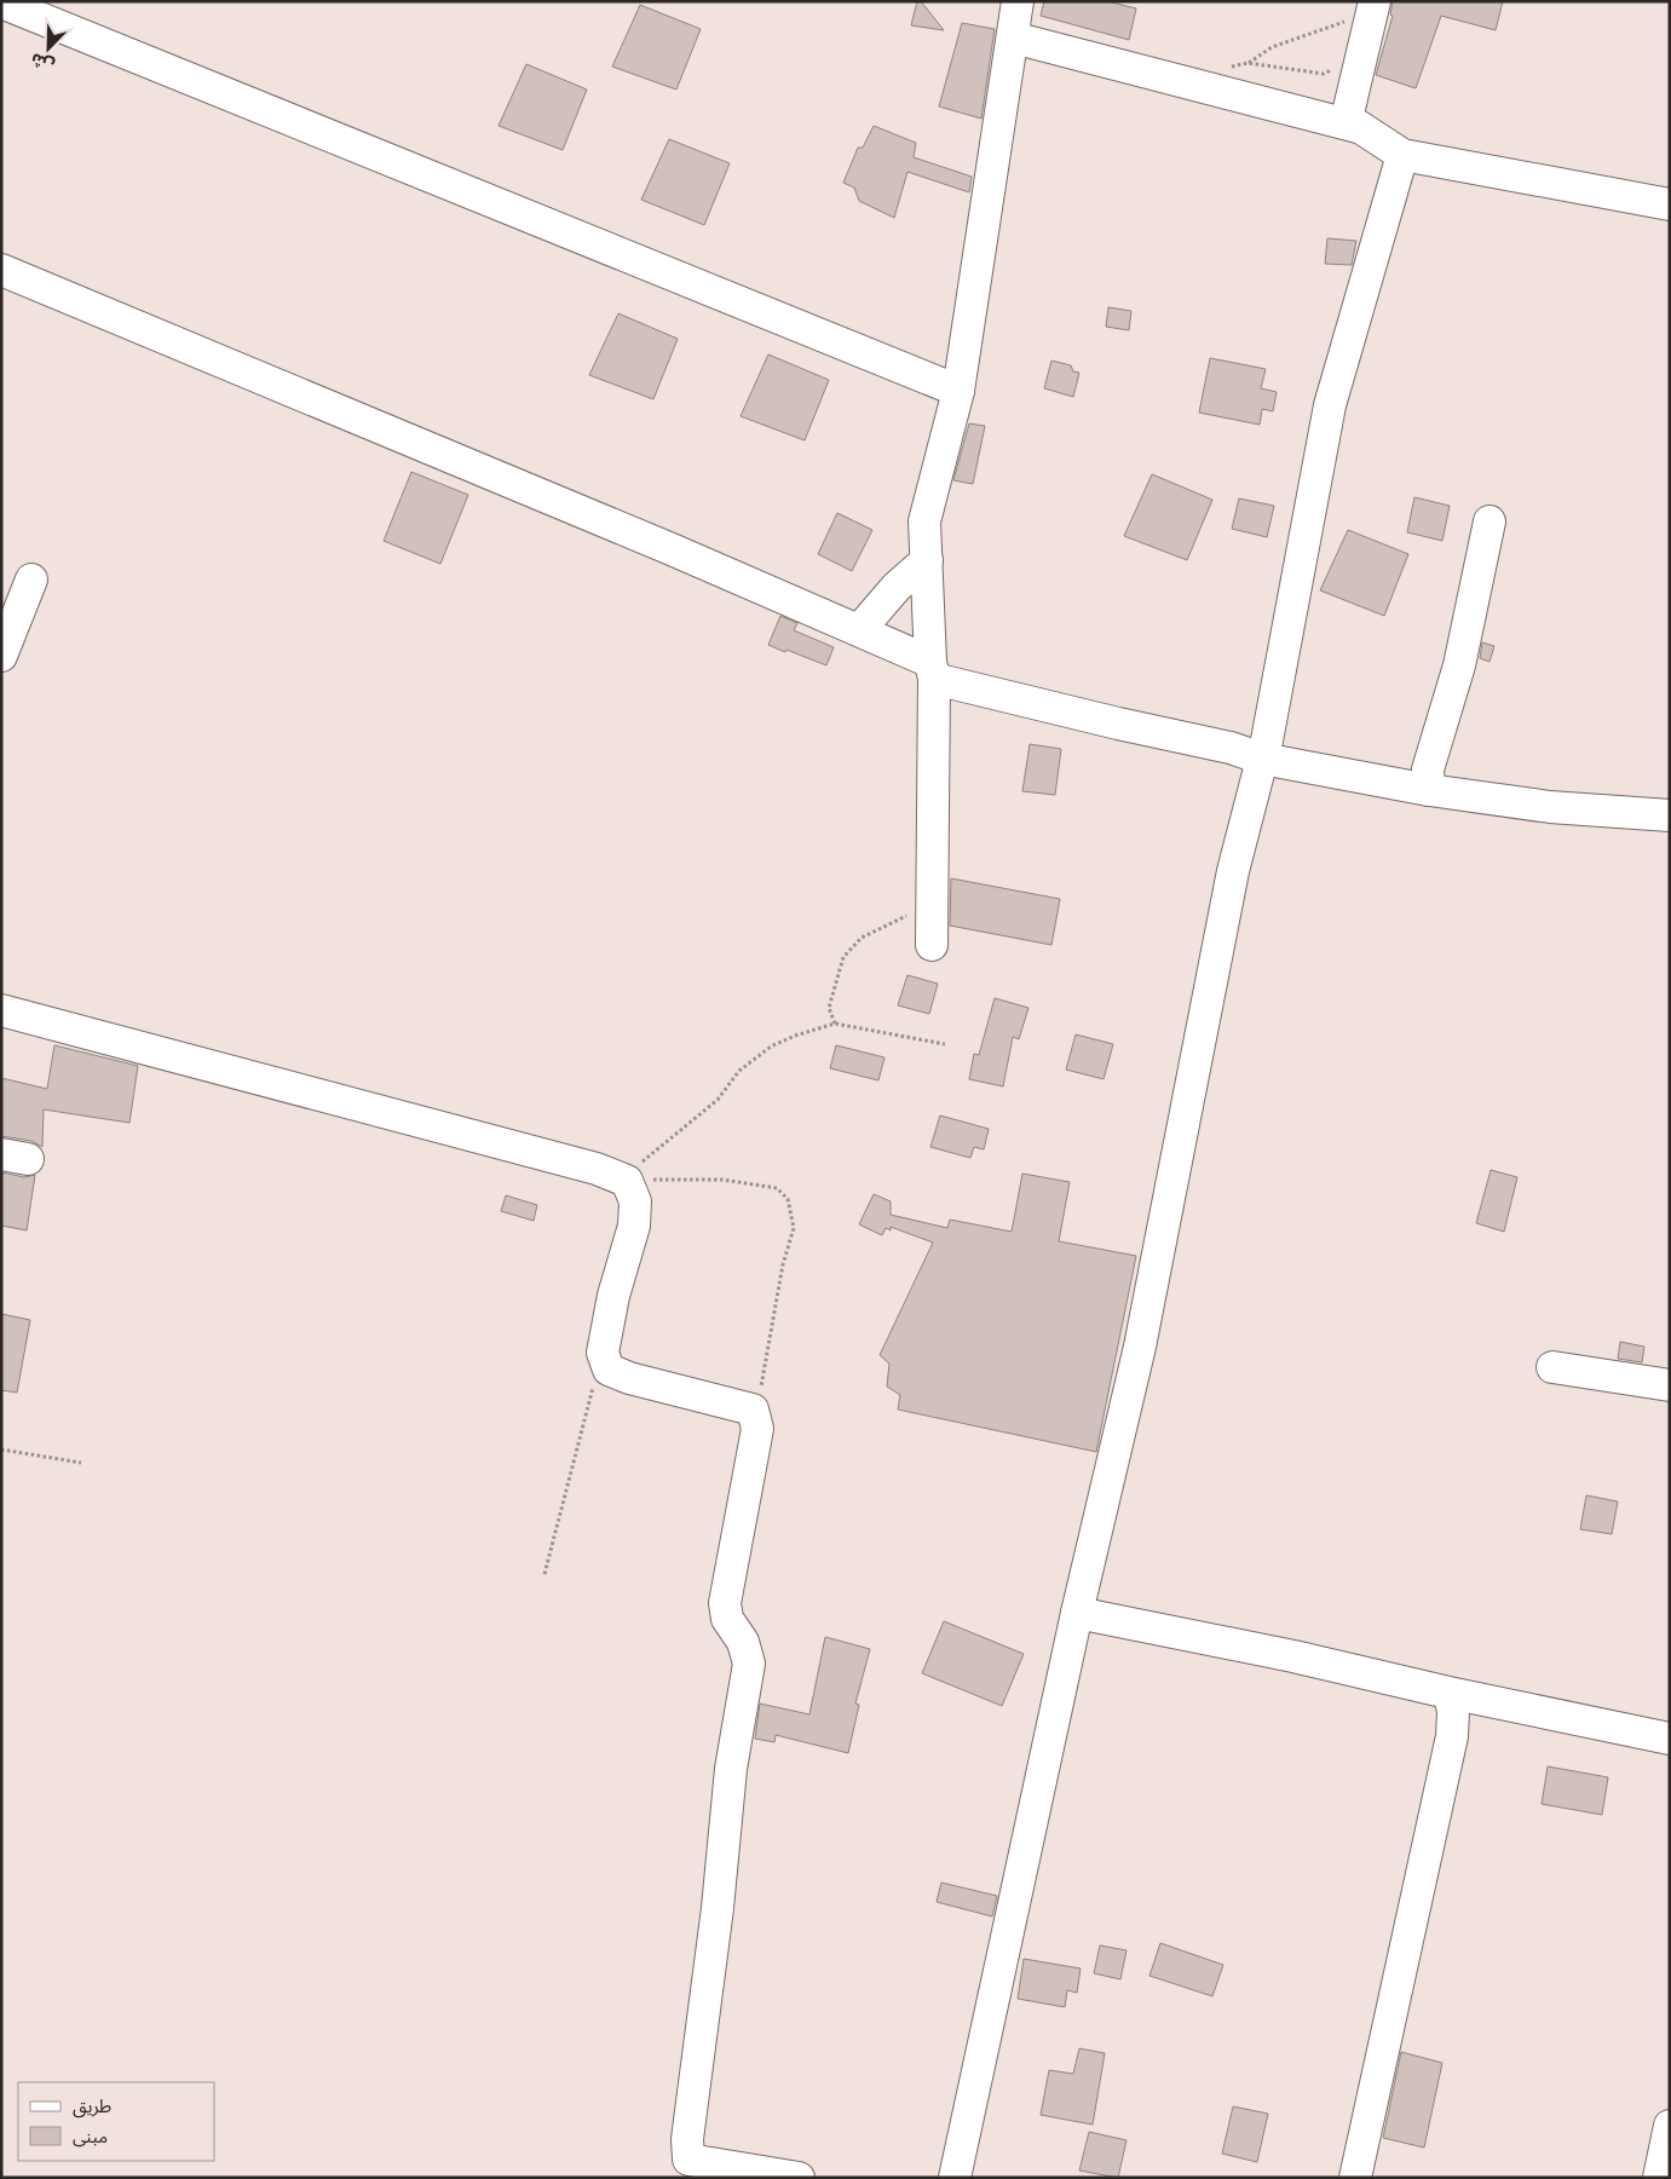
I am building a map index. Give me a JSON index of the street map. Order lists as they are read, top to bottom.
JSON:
{
  "legend": ["طريق", "مبنى"],
  "north": "bottom left"
}
